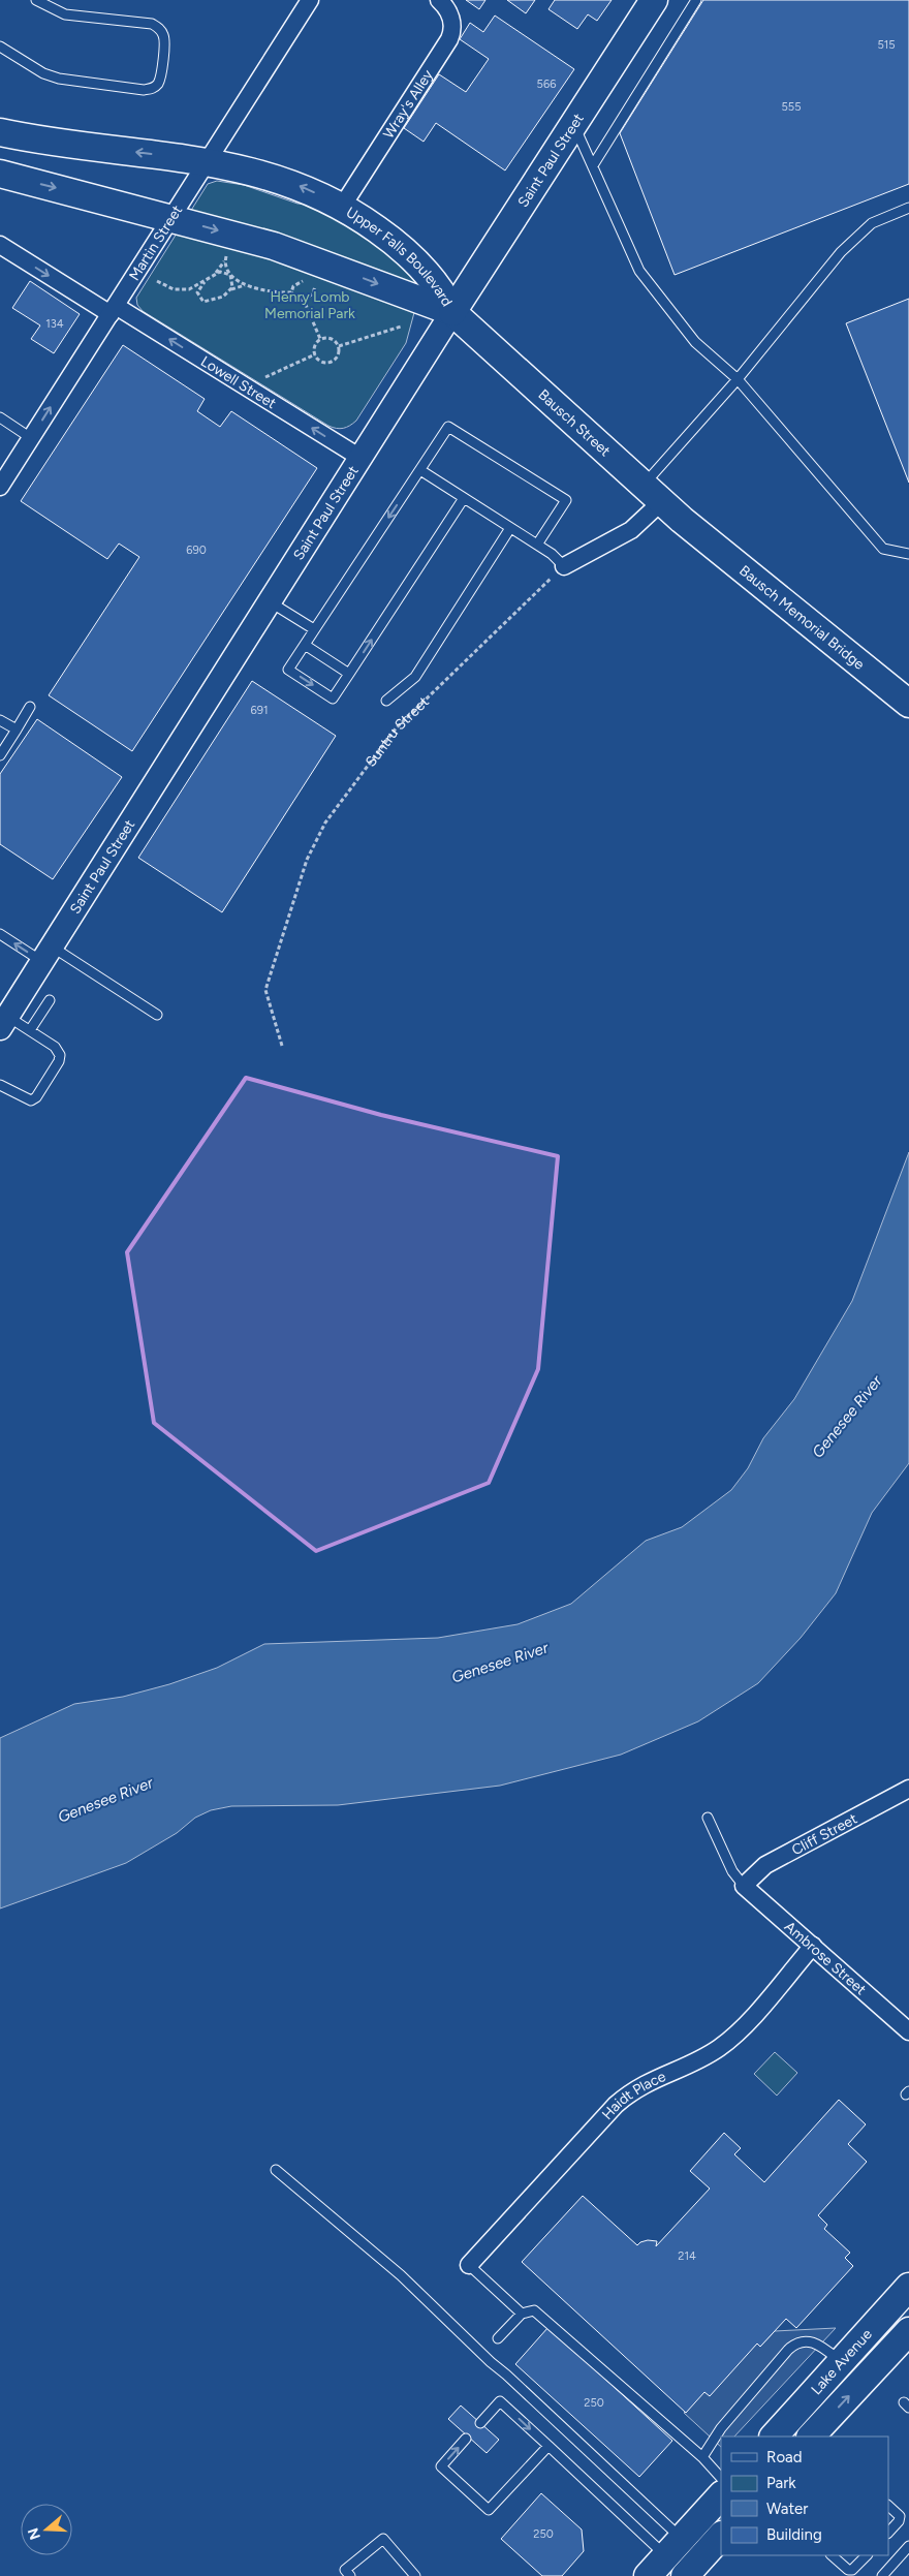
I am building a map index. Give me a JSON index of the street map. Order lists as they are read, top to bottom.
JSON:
{
  "streets": {
    "main road": [
      "Saint Paul Street",
      "Upper Falls Boulevard",
      "Bausch Street",
      "Bausch Memorial Bridge",
      "Lake Avenue"
    ],
    "street": [
      "Wray's Alley",
      "Martin Street",
      "Lowell Street",
      "Cliff Street",
      "Ambrose Street",
      "Haidt Place"
    ],
    "path": ["Suntru Street"]
  },
  "crossings": [
    ["Wray's Alley", "Upper Falls Boulevard"],
    ["Saint Paul Street", "Upper Falls Boulevard"],
    ["Saint Paul Street", "Lowell Street"],
    ["Saint Paul Street", "Bausch Street"],
    ["Martin Street", "Upper Falls Boulevard"],
    ["Martin Street", "Lowell Street"],
    ["Upper Falls Boulevard", "Bausch Street"],
    ["Bausch Street", "Bausch Memorial Bridge"],
    ["Cliff Street", "Ambrose Street"],
    ["Ambrose Street", "Haidt Place"]
  ],
  "water": ["Genesee River"],
  "parks": ["Henry Lomb Memorial Park"],
  "house_numbers": [
    "515",
    "566",
    "555",
    "134",
    "690",
    "691",
    "214",
    "250",
    "250"
  ],
  "legend": [
    "Road",
    "Park",
    "Water",
    "Building"
  ],
  "north": "left"
}
